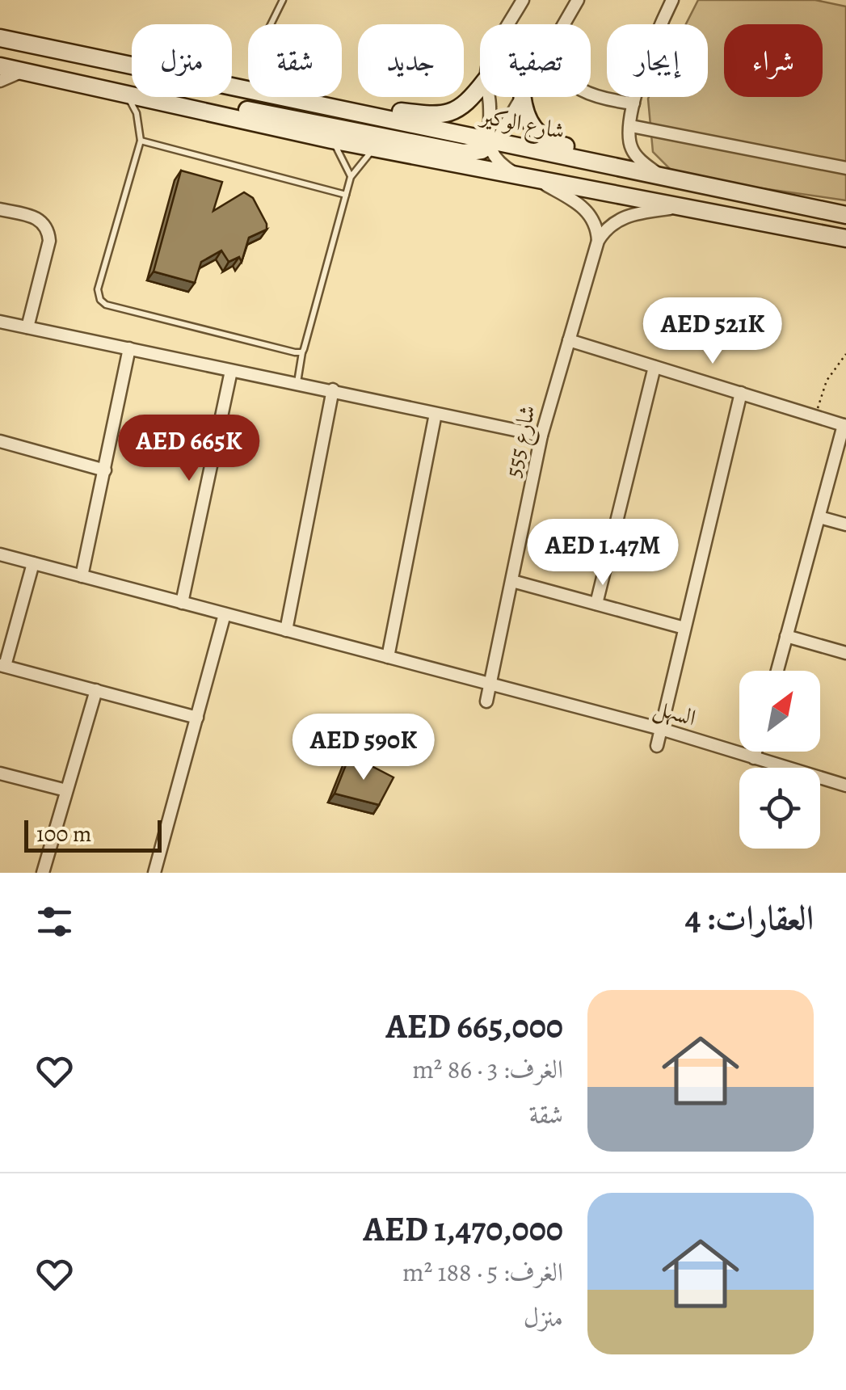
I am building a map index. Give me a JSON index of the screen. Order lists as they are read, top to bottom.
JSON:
{
  "streets": {
    "main road": ["شارع الوكير"],
    "street": ["شارع 555", "السهل"]
  },
  "crossings": [
    ["شارع 555", "السهل"]
  ],
  "scale_bar": "100 m",
  "north": "top right",
  "page": {
    "chip": [
      "شراء",
      "إيجار",
      "تصفية",
      "جديد",
      "شقة",
      "منزل"
    ],
    "price": [
      "AED 521K",
      "AED 665K",
      "AED 1.47M",
      "AED 590K"
    ],
    "scale": "100 m",
    "heading": "العقارات: 4",
    "list": [
      {
        "name": "AED 665,000",
        "note": "الغرف: 3 · 86 m² · شقة"
      },
      {
        "name": "AED 1,470,000",
        "note": "الغرف: 5 · 188 m² · منزل"
      }
    ]
  }
}
